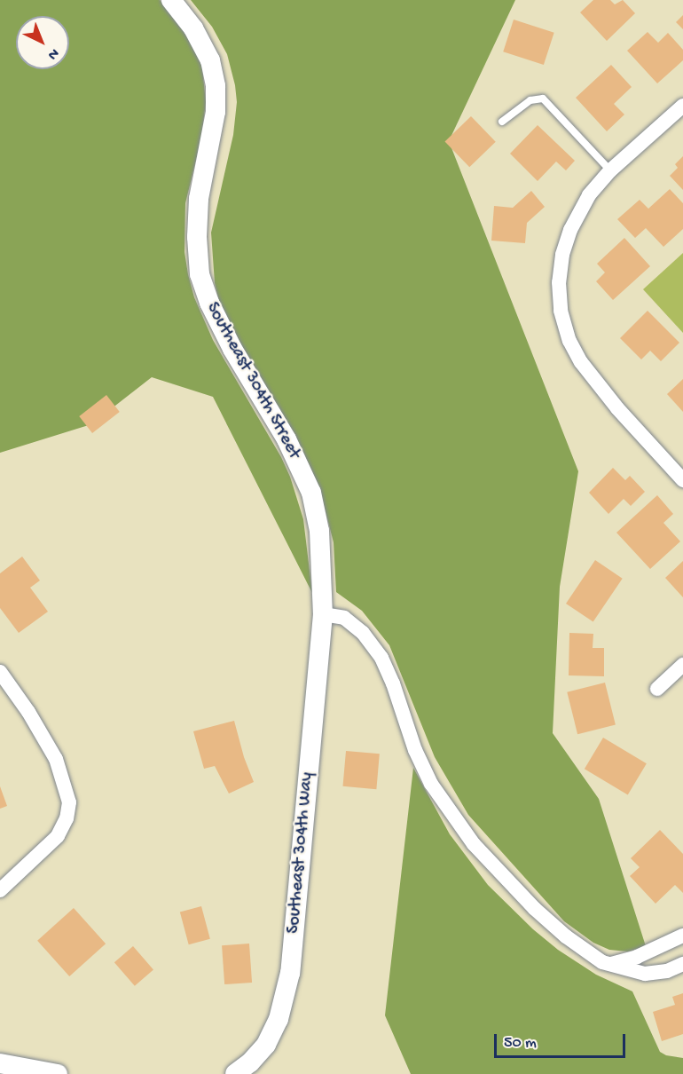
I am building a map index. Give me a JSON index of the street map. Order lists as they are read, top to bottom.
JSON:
{
  "streets": {
    "street": ["Southeast 304th Street", "Southeast 304th Way"]
  },
  "crossings": [
    ["Southeast 304th Street", "Southeast 304th Way"]
  ],
  "scale_bar": "50 m",
  "north": "bottom right"
}
